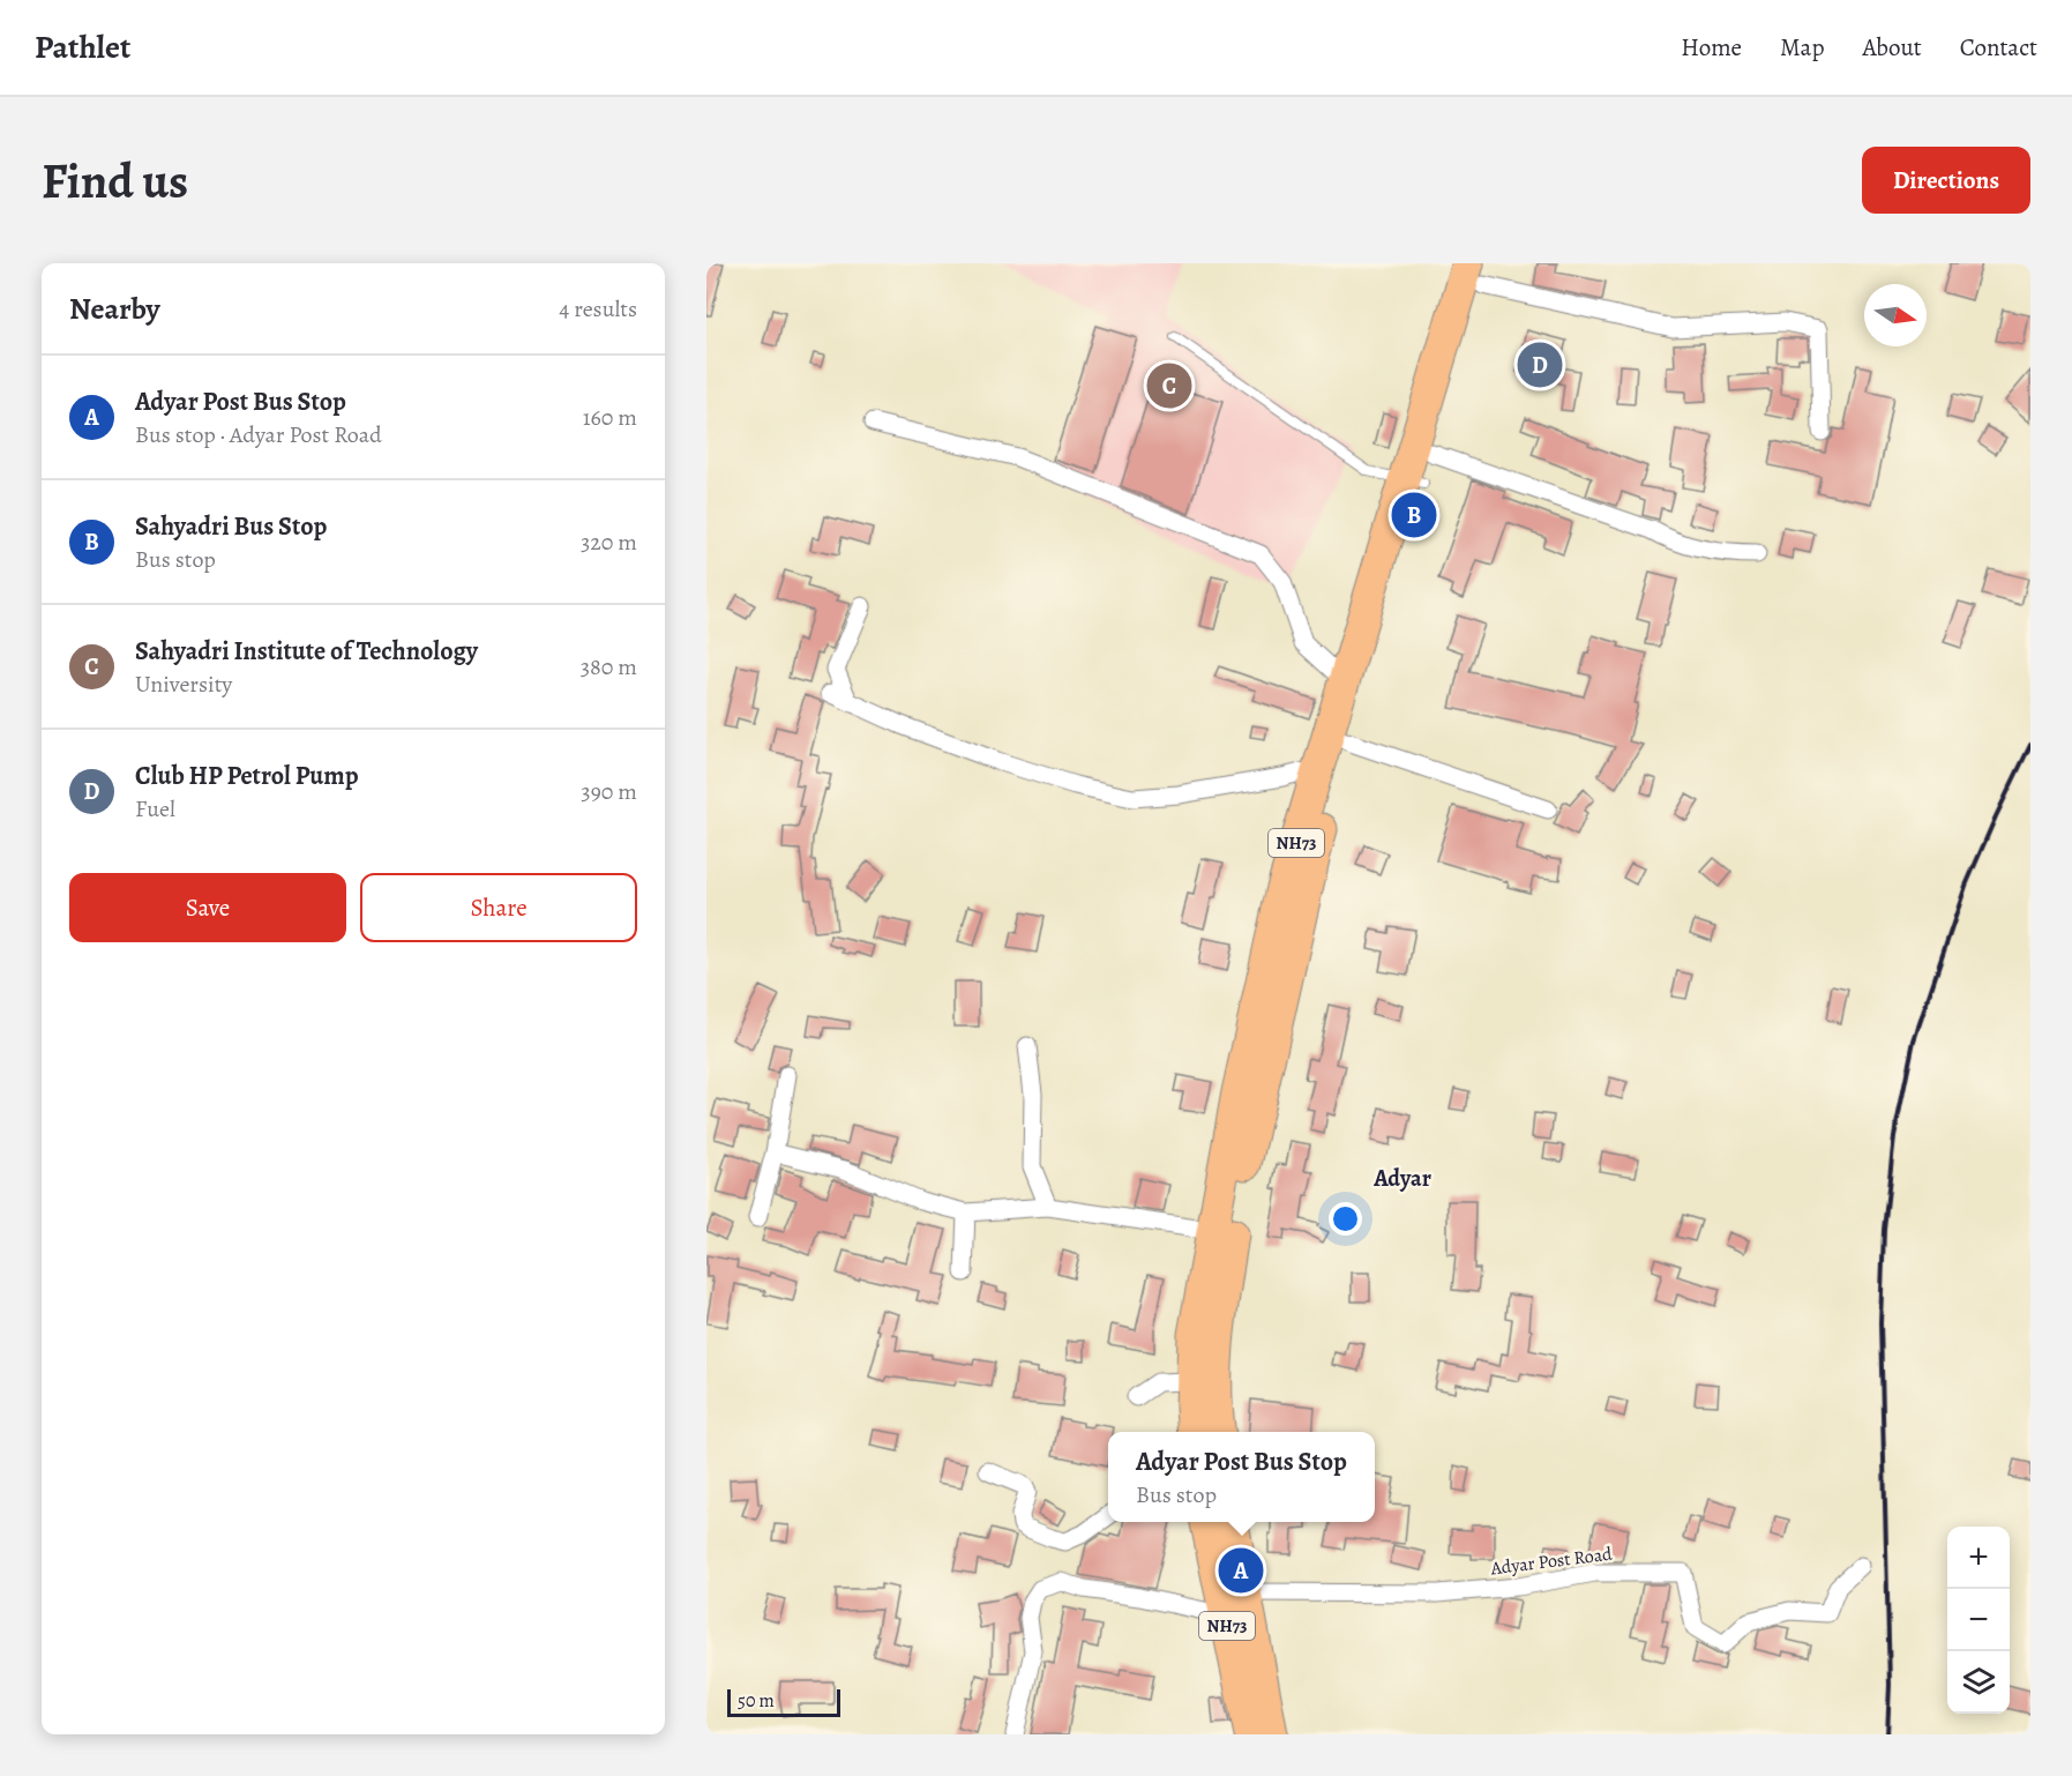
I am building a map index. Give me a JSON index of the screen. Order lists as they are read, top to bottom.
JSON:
{
  "streets": {
    "highway": ["NH73"],
    "street": ["Adyar Post Road"]
  },
  "crossings": [
    ["NH73", "Adyar Post Road"]
  ],
  "districts": ["Adyar"],
  "scale_bar": "50 m",
  "north": "right",
  "page": {
    "header": "Pathlet",
    "nav": [
      "Home",
      "Map",
      "About",
      "Contact"
    ],
    "buttons": [
      "Directions",
      ["Save", "Share"]
    ],
    "title": "Find us",
    "heading": ["Nearby", "4 results"],
    "pins": [
      "D",
      "C",
      "B",
      "A"
    ],
    "list": [
      {
        "mark": "A",
        "name": "Adyar Post Bus Stop",
        "note": "Bus stop · Adyar Post Road",
        "value": "160 m"
      },
      {
        "mark": "B",
        "name": "Sahyadri Bus Stop",
        "note": "Bus stop",
        "value": "320 m"
      },
      {
        "mark": "C",
        "name": "Sahyadri Institute of Technology",
        "note": "University",
        "value": "380 m"
      },
      {
        "mark": "D",
        "name": "Club HP Petrol Pump",
        "note": "Fuel",
        "value": "390 m"
      }
    ],
    "popup": ["Adyar Post Bus Stop", "Bus stop"],
    "map_buttons": ["+", "−"],
    "scale": "50 m"
  }
}
